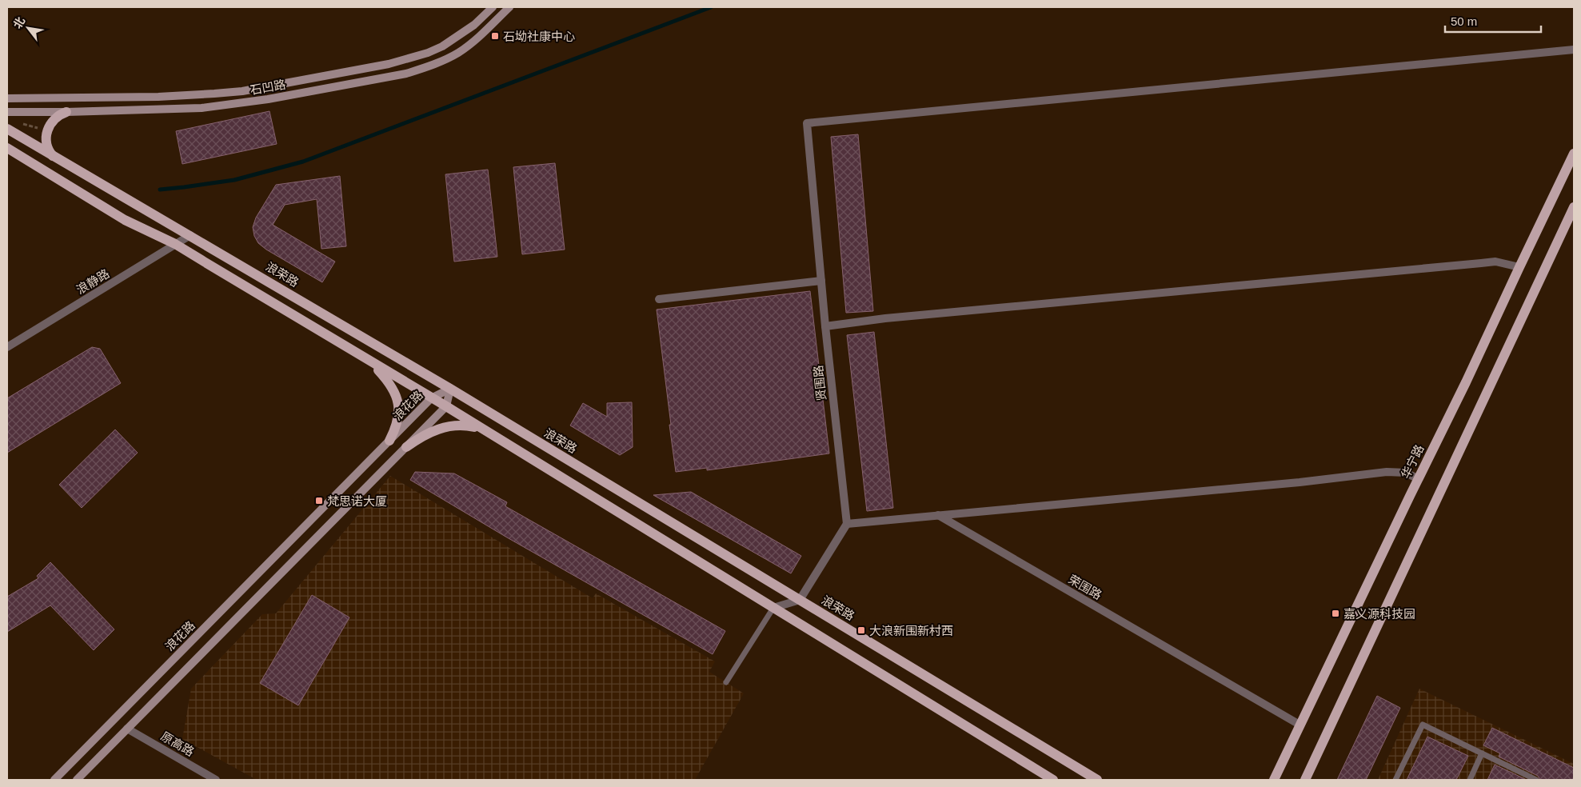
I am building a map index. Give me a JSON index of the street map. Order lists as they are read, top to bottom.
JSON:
{
  "streets": {
    "main road": [
      "石凹路",
      "浪荣路",
      "浪花路",
      "华宁路"
    ],
    "street": [
      "浪静路",
      "贤围路",
      "荣围路",
      "原高路"
    ]
  },
  "crossings": [
    ["浪荣路", "浪静路"],
    ["浪荣路", "浪花路"],
    ["华宁路", "荣围路"]
  ],
  "places": {
    "transit": [
      "石坳社康中心",
      "梵思诺大厦",
      "嘉义源科技园",
      "大浪新围新村西"
    ]
  },
  "scale_bar": "50 m",
  "north": "top left"
}
